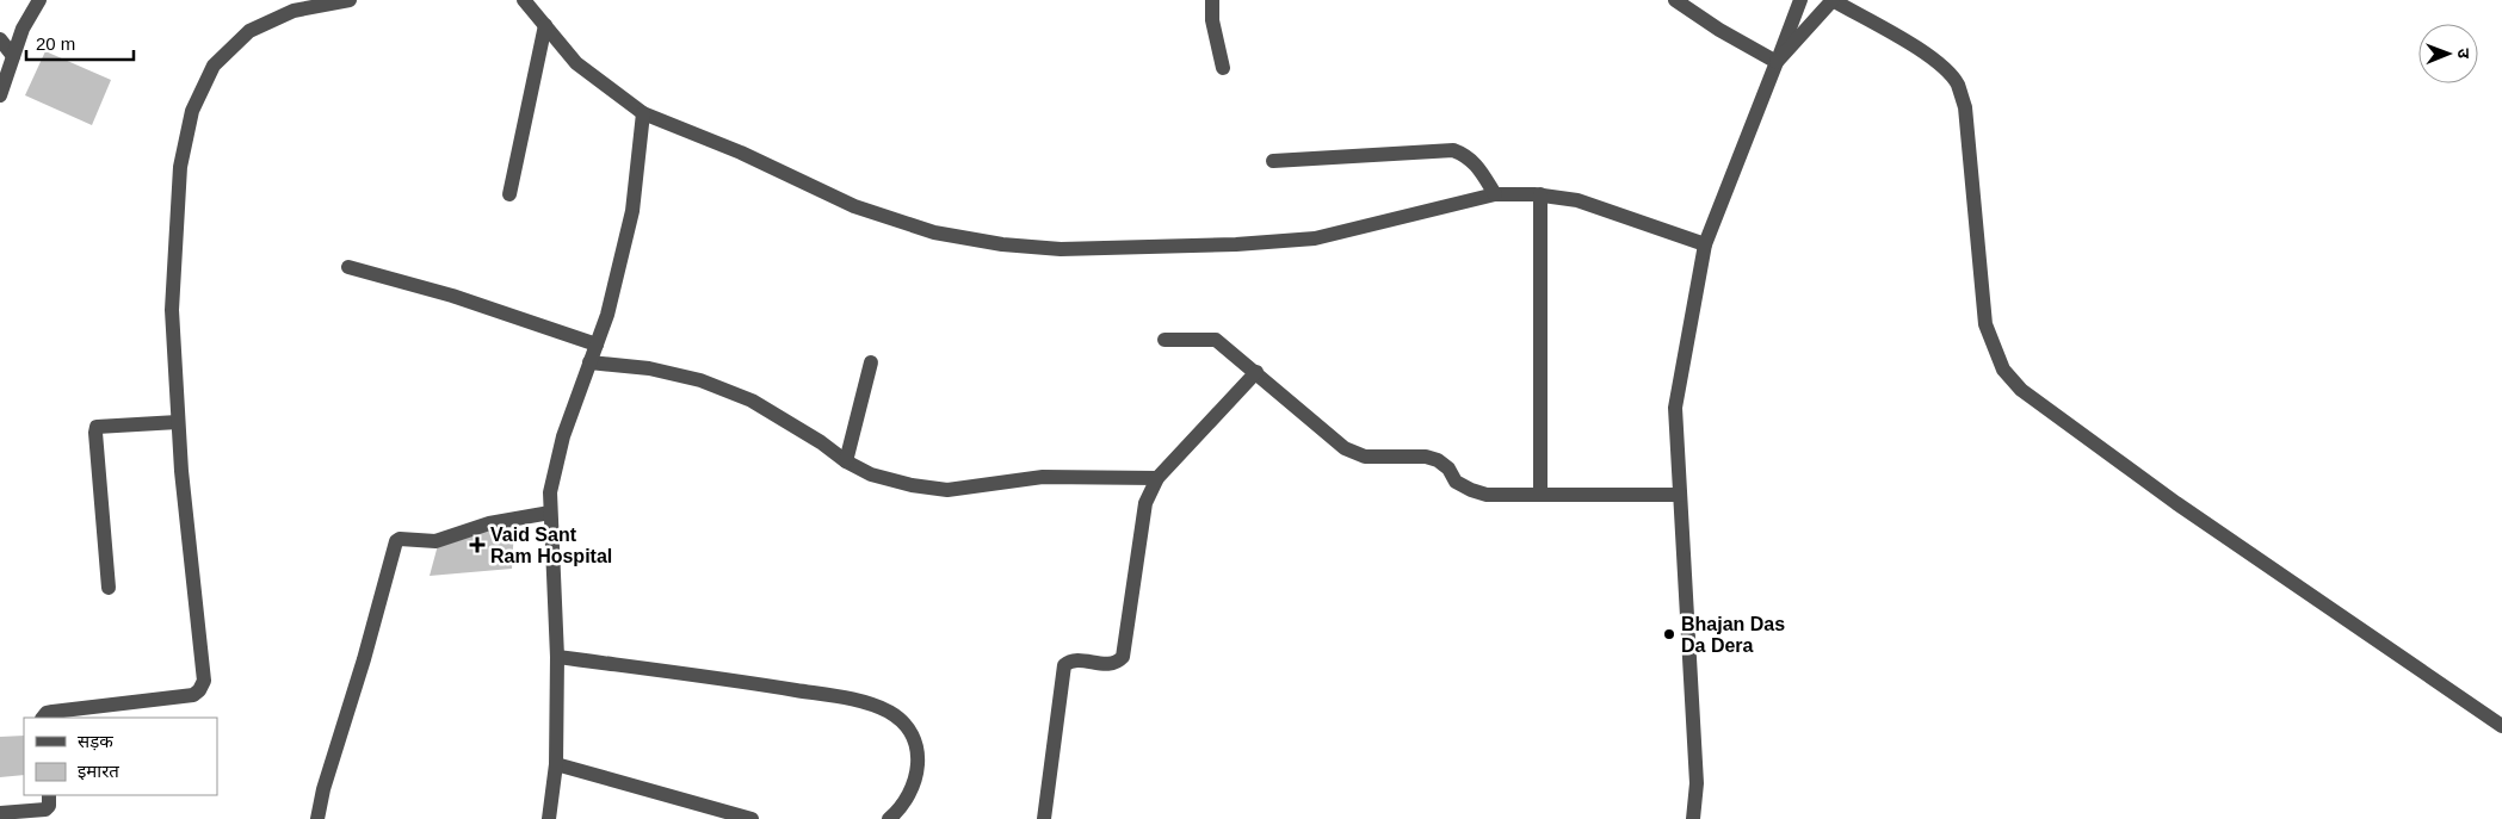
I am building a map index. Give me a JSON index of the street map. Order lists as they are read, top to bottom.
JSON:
{
  "places": {
    "health": ["Vaid Sant Ram Hospital"],
    "other": ["Bhajan Das Da Dera"]
  },
  "legend": ["सड़क", "इमारत"],
  "scale_bar": "20 m",
  "north": "right"
}
